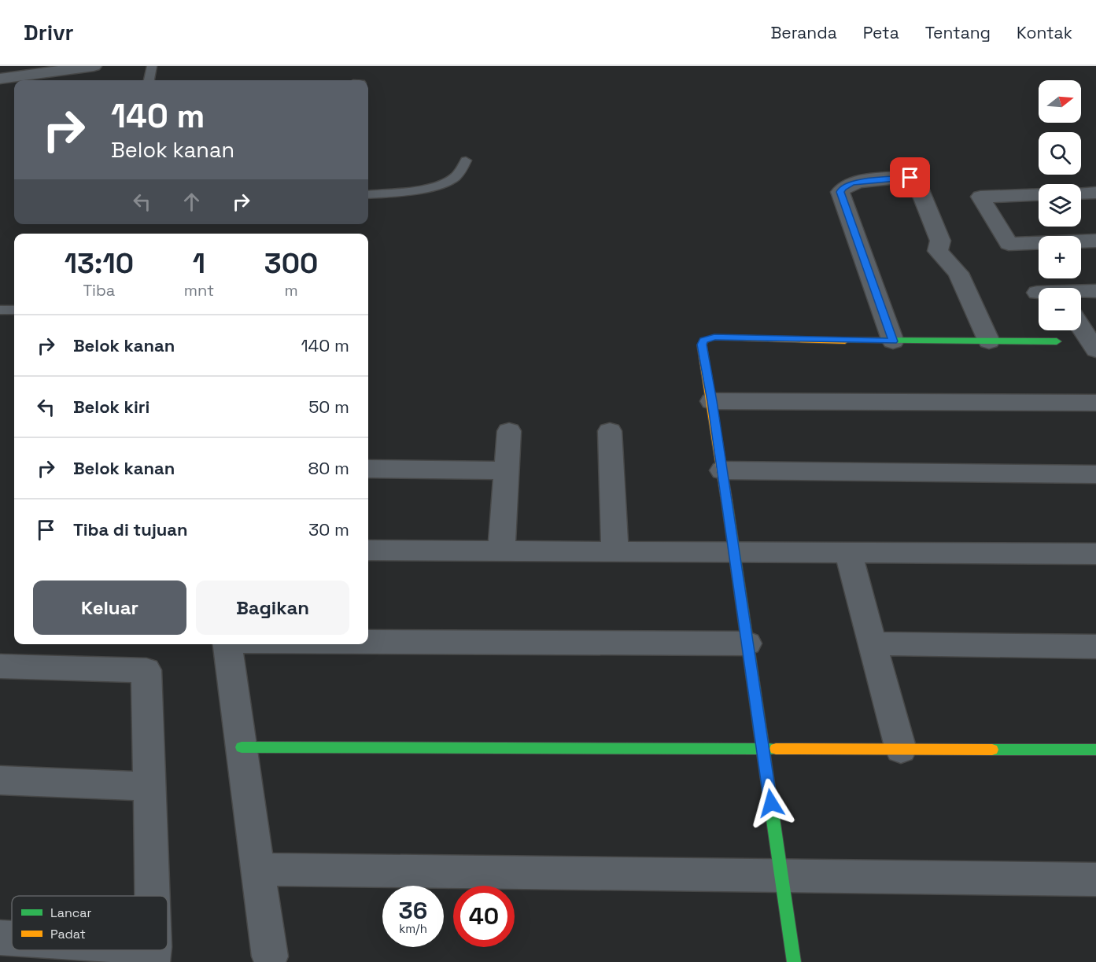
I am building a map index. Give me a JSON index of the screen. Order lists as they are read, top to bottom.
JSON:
{
  "legend": ["Lancar", "Padat"],
  "north": "right",
  "page": {
    "header": "Drivr",
    "nav": [
      "Beranda",
      "Peta",
      "Tentang",
      "Kontak"
    ],
    "map_buttons": ["+", "−"],
    "turn": ["140 m", "Belok kanan"],
    "eta": [
      "13:10",
      "Tiba",
      "1",
      "mnt",
      "300",
      "m"
    ],
    "list": [
      {
        "name": "Belok kanan",
        "value": "140 m"
      },
      {
        "name": "Belok kiri",
        "value": "50 m"
      },
      {
        "name": "Belok kanan",
        "value": "80 m"
      },
      {
        "name": "Tiba di tujuan",
        "value": "30 m"
      }
    ],
    "buttons": ["Keluar", "Bagikan"],
    "speed": "36 km/h",
    "limit": "40"
  }
}
